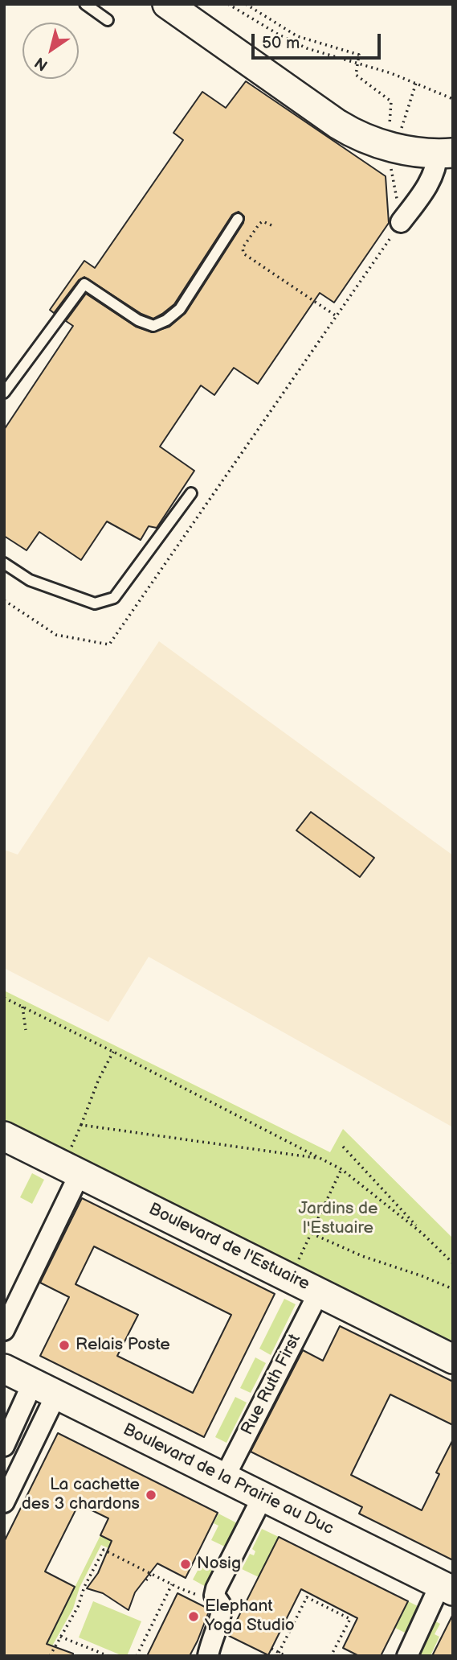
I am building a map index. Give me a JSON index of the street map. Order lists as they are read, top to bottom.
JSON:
{
  "streets": {
    "main road": ["Boulevard de l'Estuaire", "Boulevard de la Prairie au Duc"],
    "street": ["Rue Ruth First"]
  },
  "crossings": [
    ["Boulevard de l'Estuaire", "Rue Ruth First"],
    ["Rue Ruth First", "Boulevard de la Prairie au Duc"]
  ],
  "parks": ["Jardins de l'Estuaire"],
  "places": [
    "Relais Poste",
    "La cachette des 3 chardons",
    "Nosig",
    "Elephant Yoga Studio"
  ],
  "scale_bar": "50 m",
  "north": "bottom left"
}
